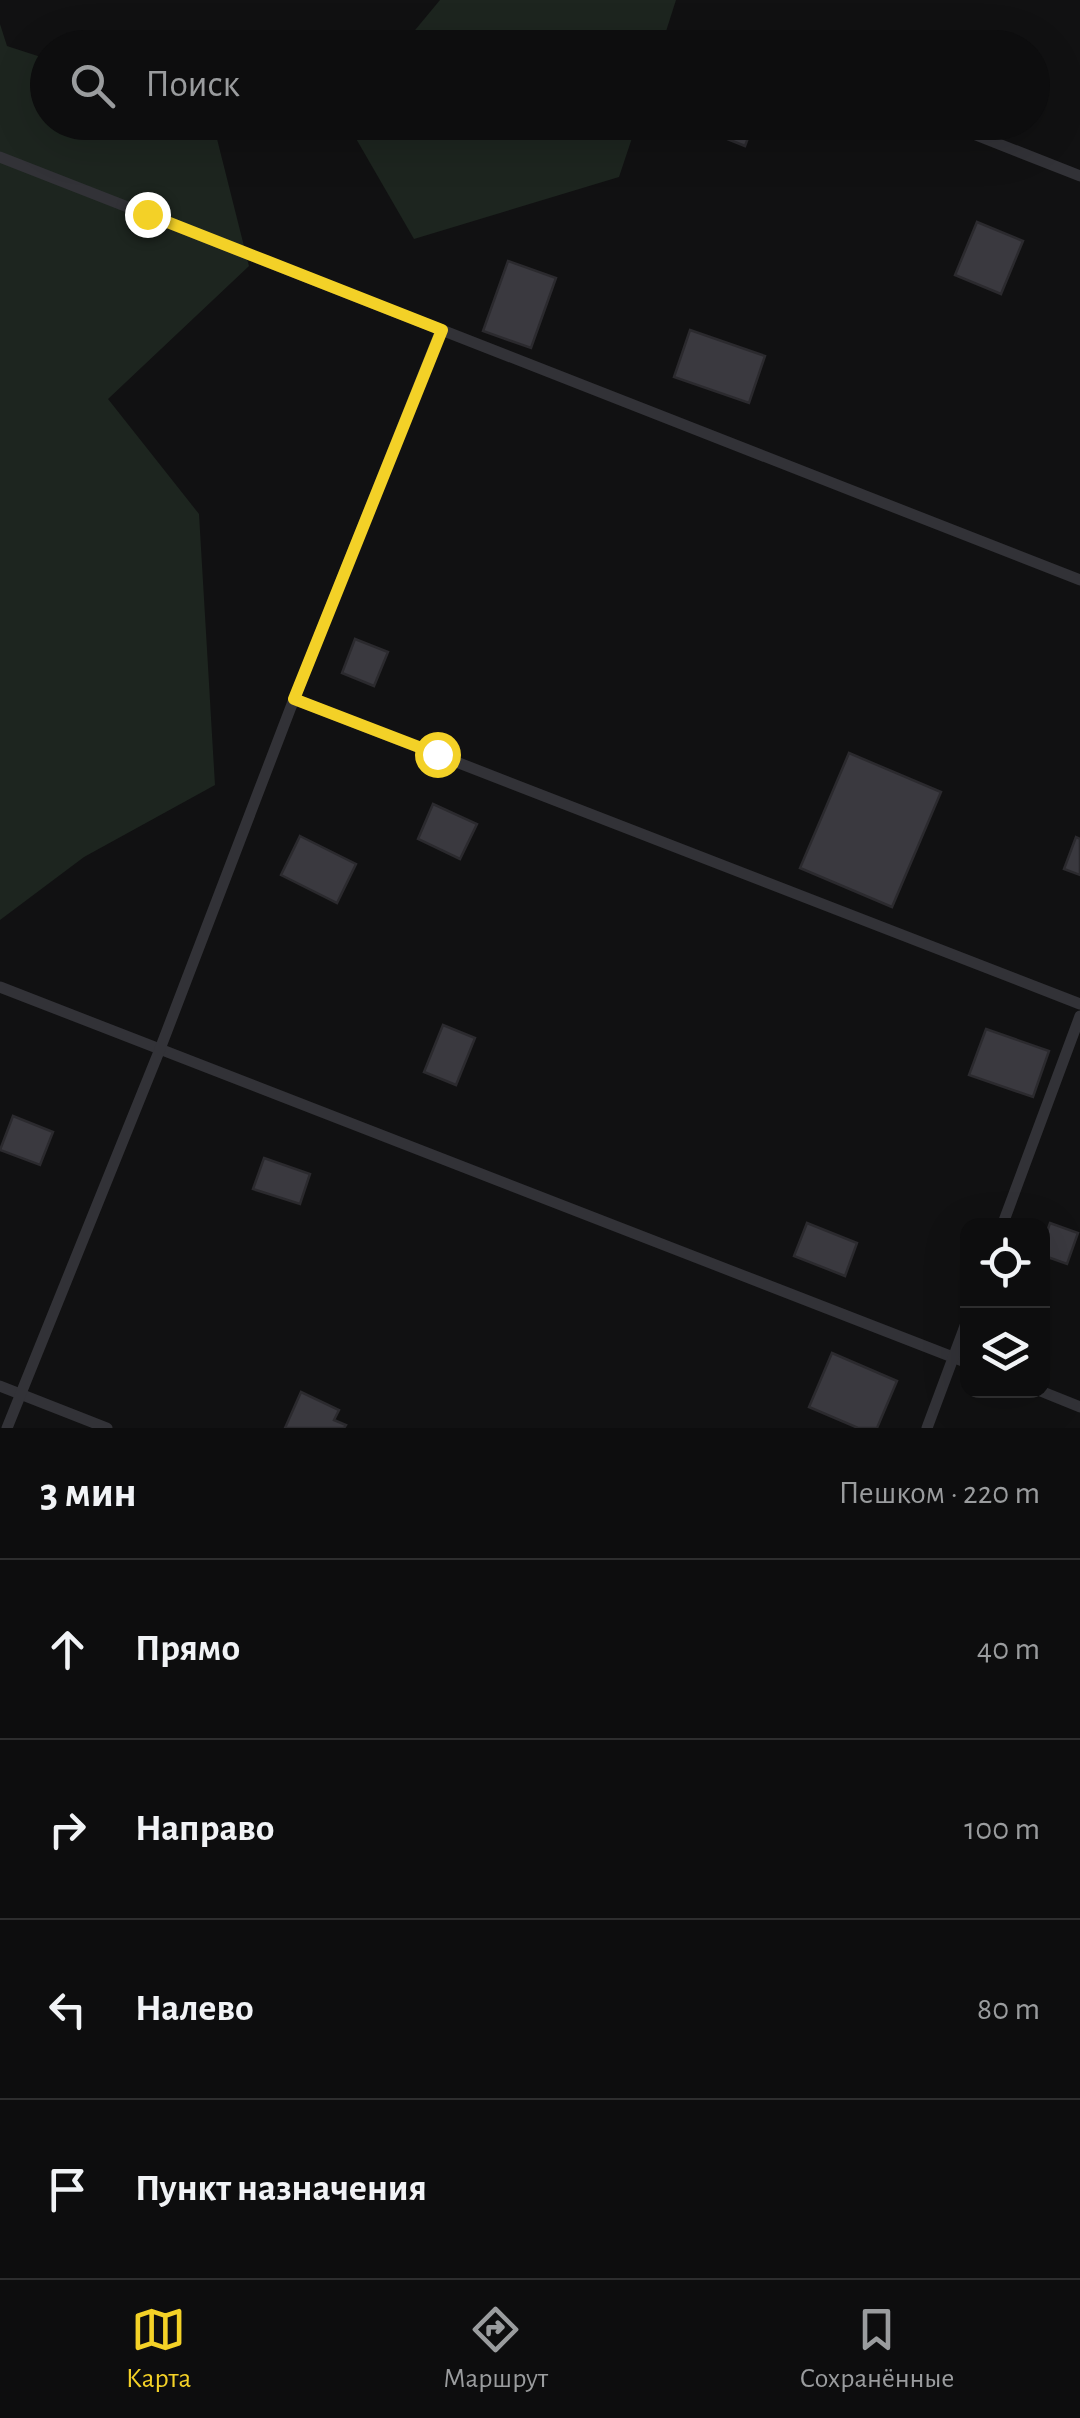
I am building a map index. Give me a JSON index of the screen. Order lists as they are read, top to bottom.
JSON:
{
  "page": {
    "search": "Поиск",
    "heading": ["3 мин", "Пешком · 220 m"],
    "list": [
      ["Прямо", "40 m"],
      ["Направо", "100 m"],
      ["Налево", "80 m"],
      "Пункт назначения"
    ],
    "nav": ["Карта", "Маршрут", "Сохранённые"]
  }
}
